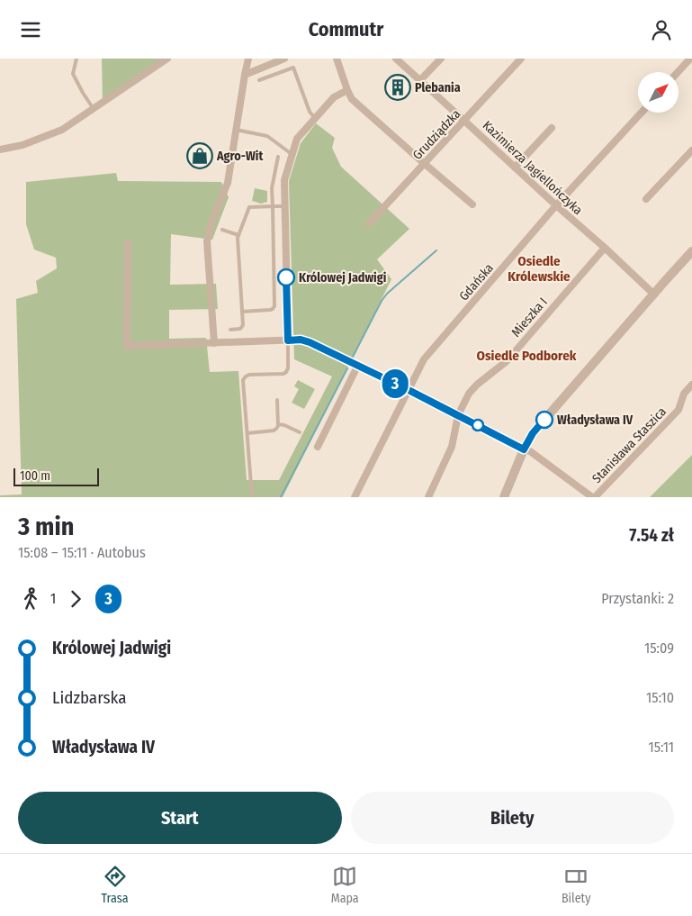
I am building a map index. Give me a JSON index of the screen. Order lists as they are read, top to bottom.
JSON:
{
  "streets": {
    "street": [
      "Grudziądzka",
      "Kazimierza Jagiellończyka",
      "Gdańska",
      "Mieszka I",
      "Stanisława Staszica"
    ]
  },
  "crossings": [
    ["Grudziądzka", "Kazimierza Jagiellończyka"],
    ["Kazimierza Jagiellończyka", "Gdańska"],
    ["Kazimierza Jagiellończyka", "Mieszka I"]
  ],
  "districts": ["Osiedle Królewskie", "Osiedle Podborek"],
  "places": {
    "building": ["Plebania"],
    "shop": ["Agro-Wit"],
    "other": ["Królowej Jadwigi", "Władysława IV"]
  },
  "lines": ["bus line 3"],
  "scale_bar": "100 m",
  "north": "top right",
  "page": {
    "header": "Commutr",
    "on_map": "3",
    "scale": "100 m",
    "heading": ["3 min", "15:08 – 15:11 · Autobus", "7.54 zł"],
    "legs": ["1", "3", "Przystanki: 2"],
    "list": [
      {
        "name": "Królowej Jadwigi",
        "value": "15:09"
      },
      {
        "name": "Lidzbarska",
        "value": "15:10"
      },
      {
        "name": "Władysława IV",
        "value": "15:11"
      }
    ],
    "buttons": ["Start", "Bilety"],
    "tabs": ["Trasa", "Mapa", "Bilety"]
  }
}
